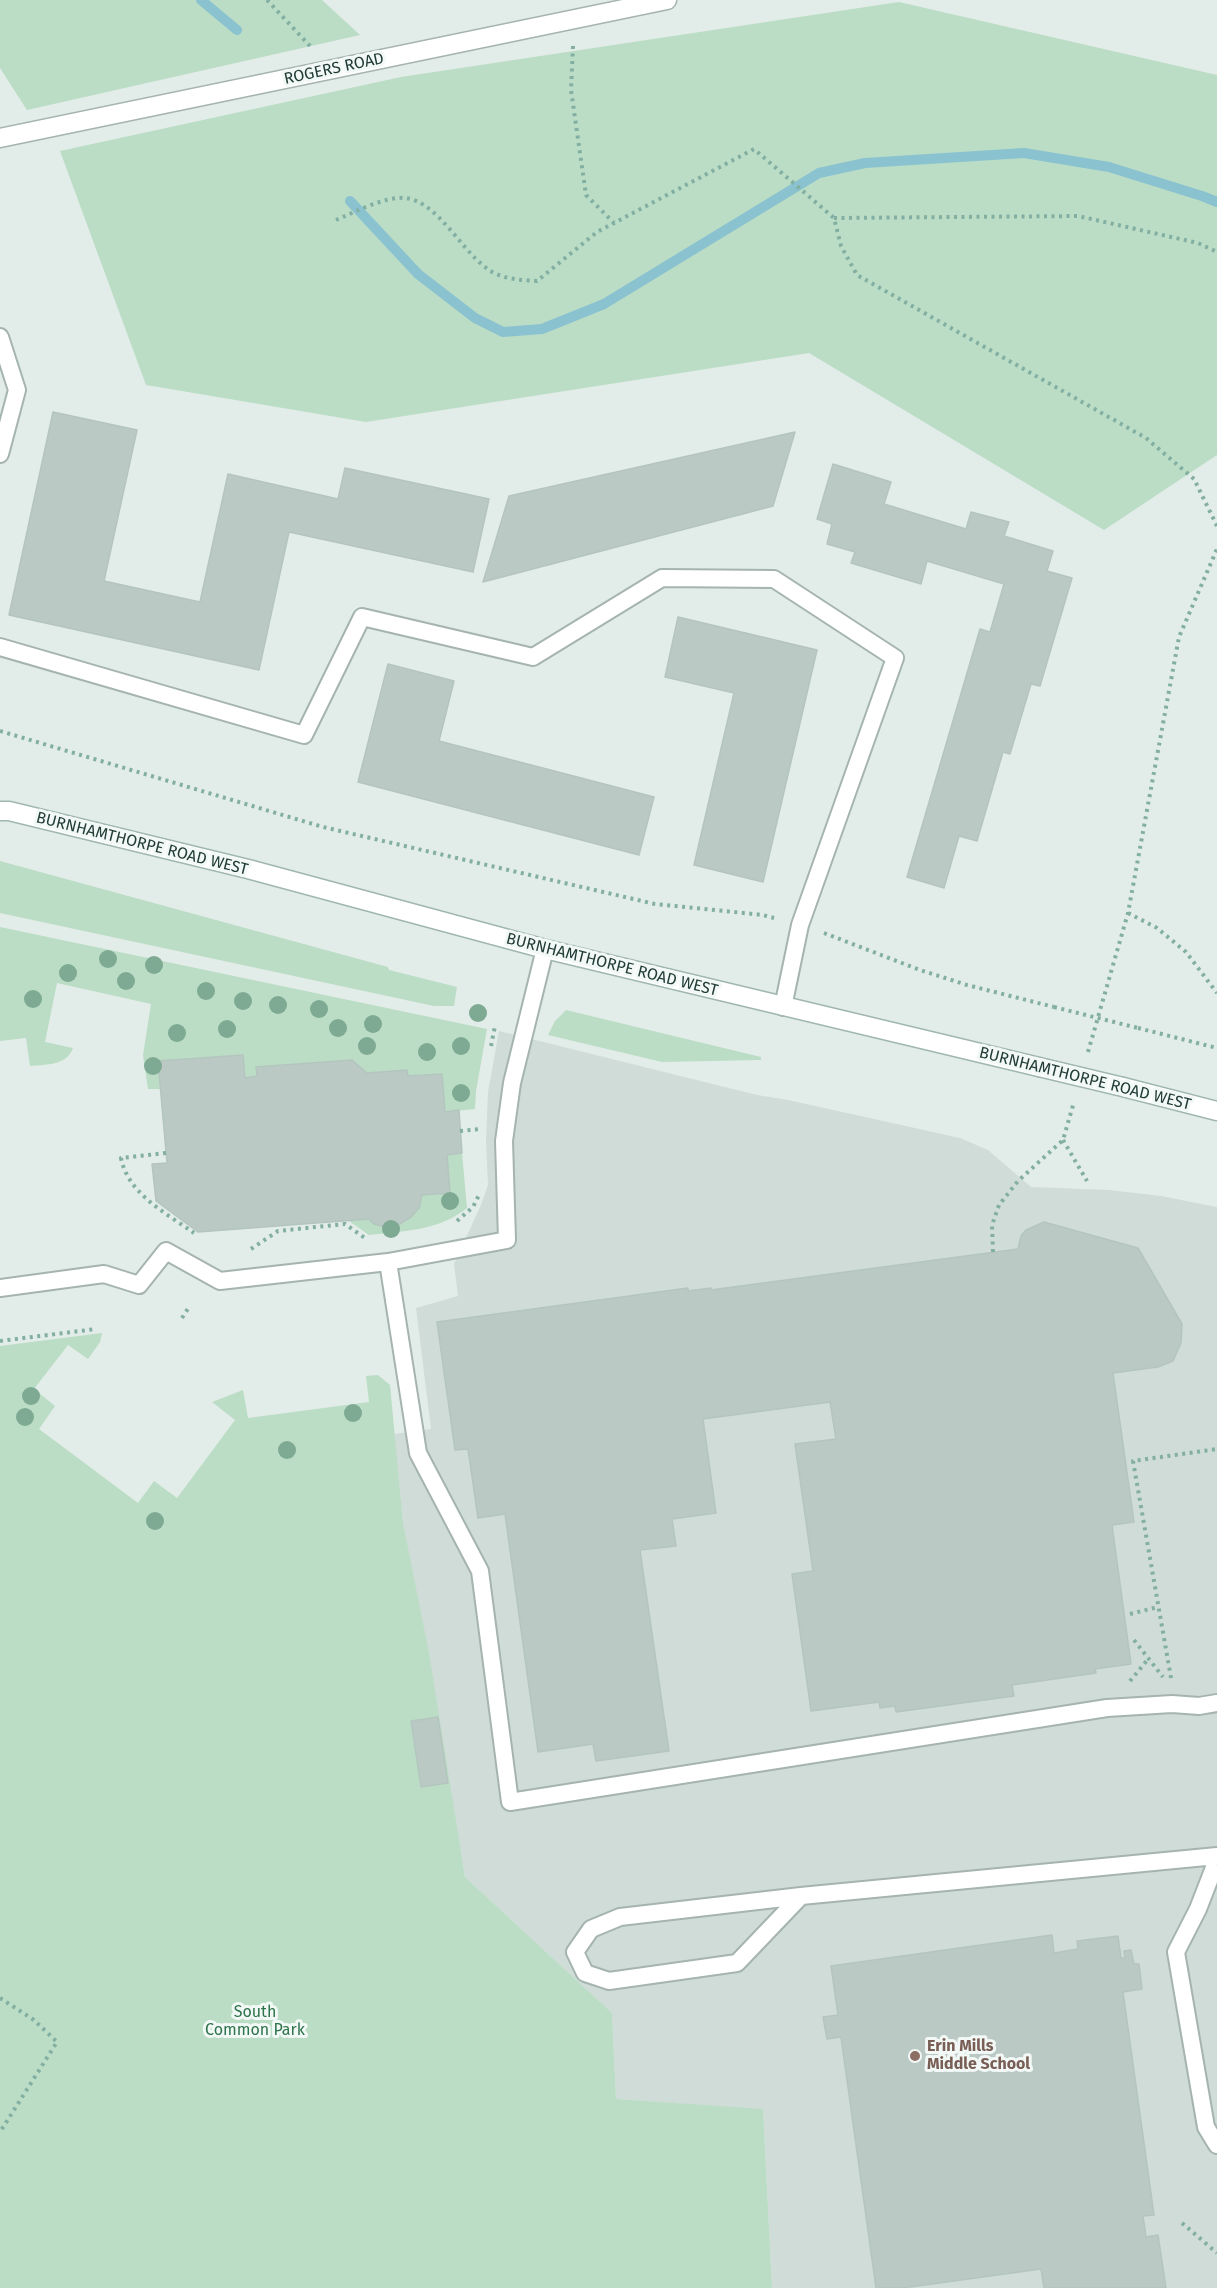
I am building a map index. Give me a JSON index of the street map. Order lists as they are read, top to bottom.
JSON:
{
  "streets": {
    "main road": ["ROGERS ROAD", "BURNHAMTHORPE ROAD WEST"]
  },
  "parks": ["South Common Park"],
  "places": ["Erin Mills Middle School"]
}
